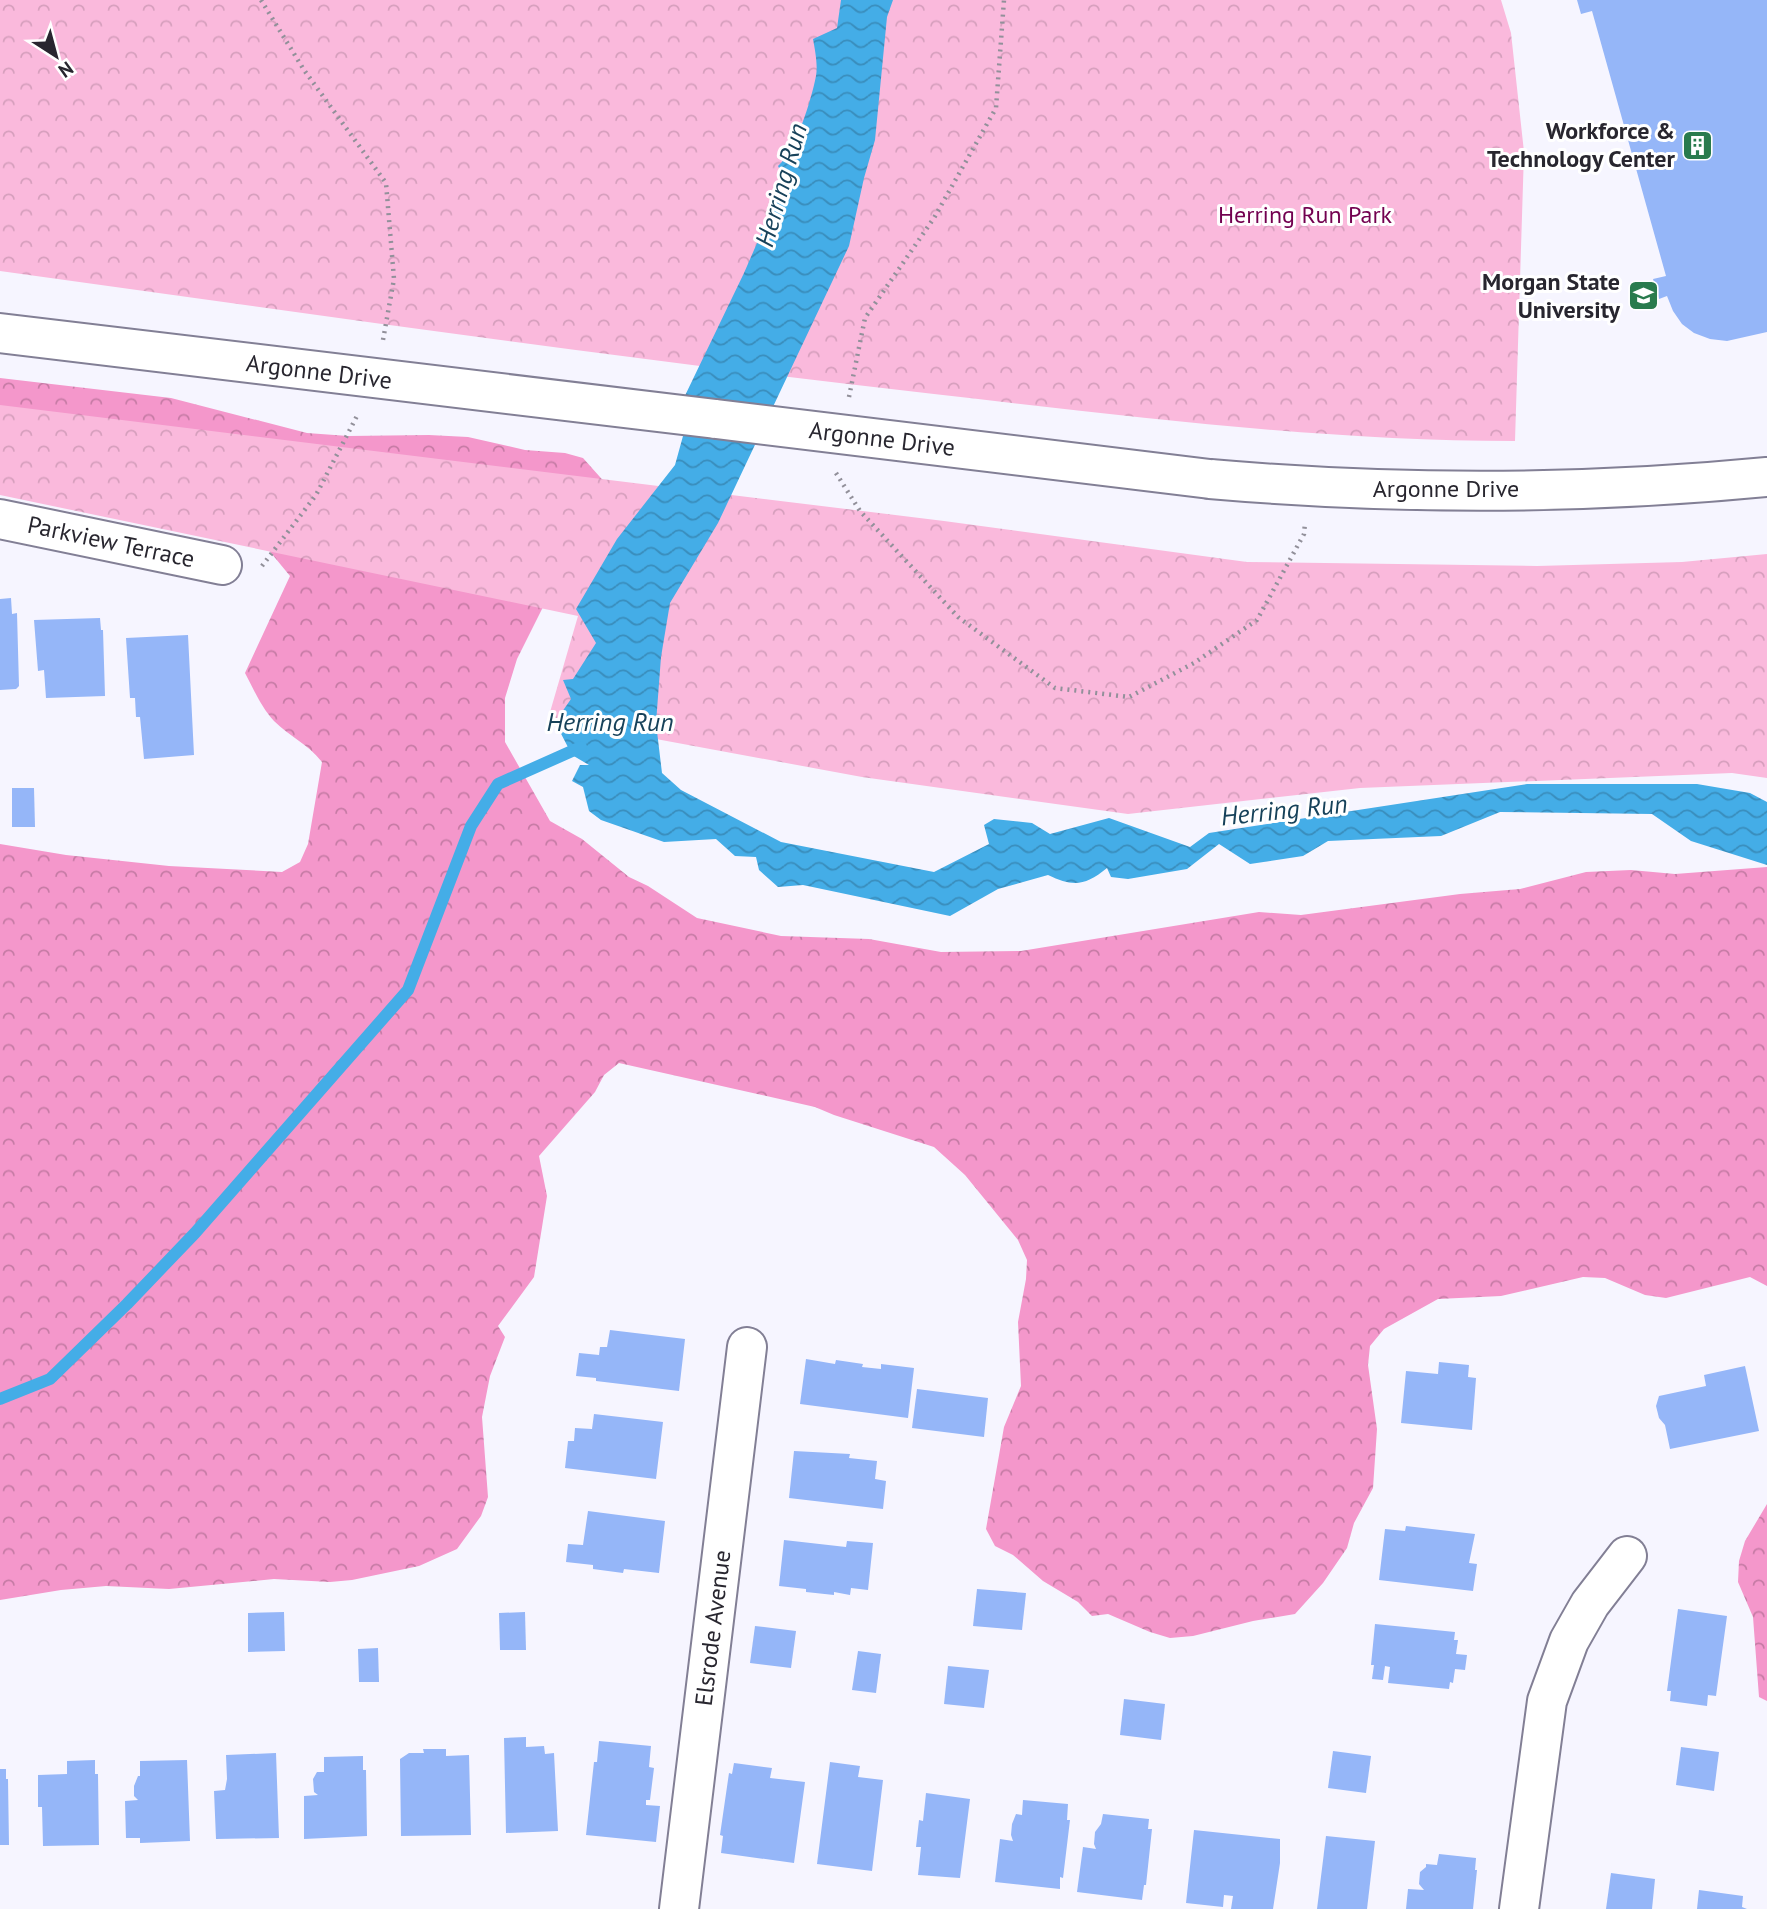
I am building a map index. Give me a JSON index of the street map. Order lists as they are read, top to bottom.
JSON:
{
  "streets": {
    "main road": ["Argonne Drive", "Parkview Terrace", "Elsrode Avenue"]
  },
  "water": ["Herring Run"],
  "parks": ["Herring Run Park"],
  "places": {
    "building": ["Workforce & Technology Center"],
    "school or university": ["Morgan State University"]
  },
  "north": "bottom right"
}
